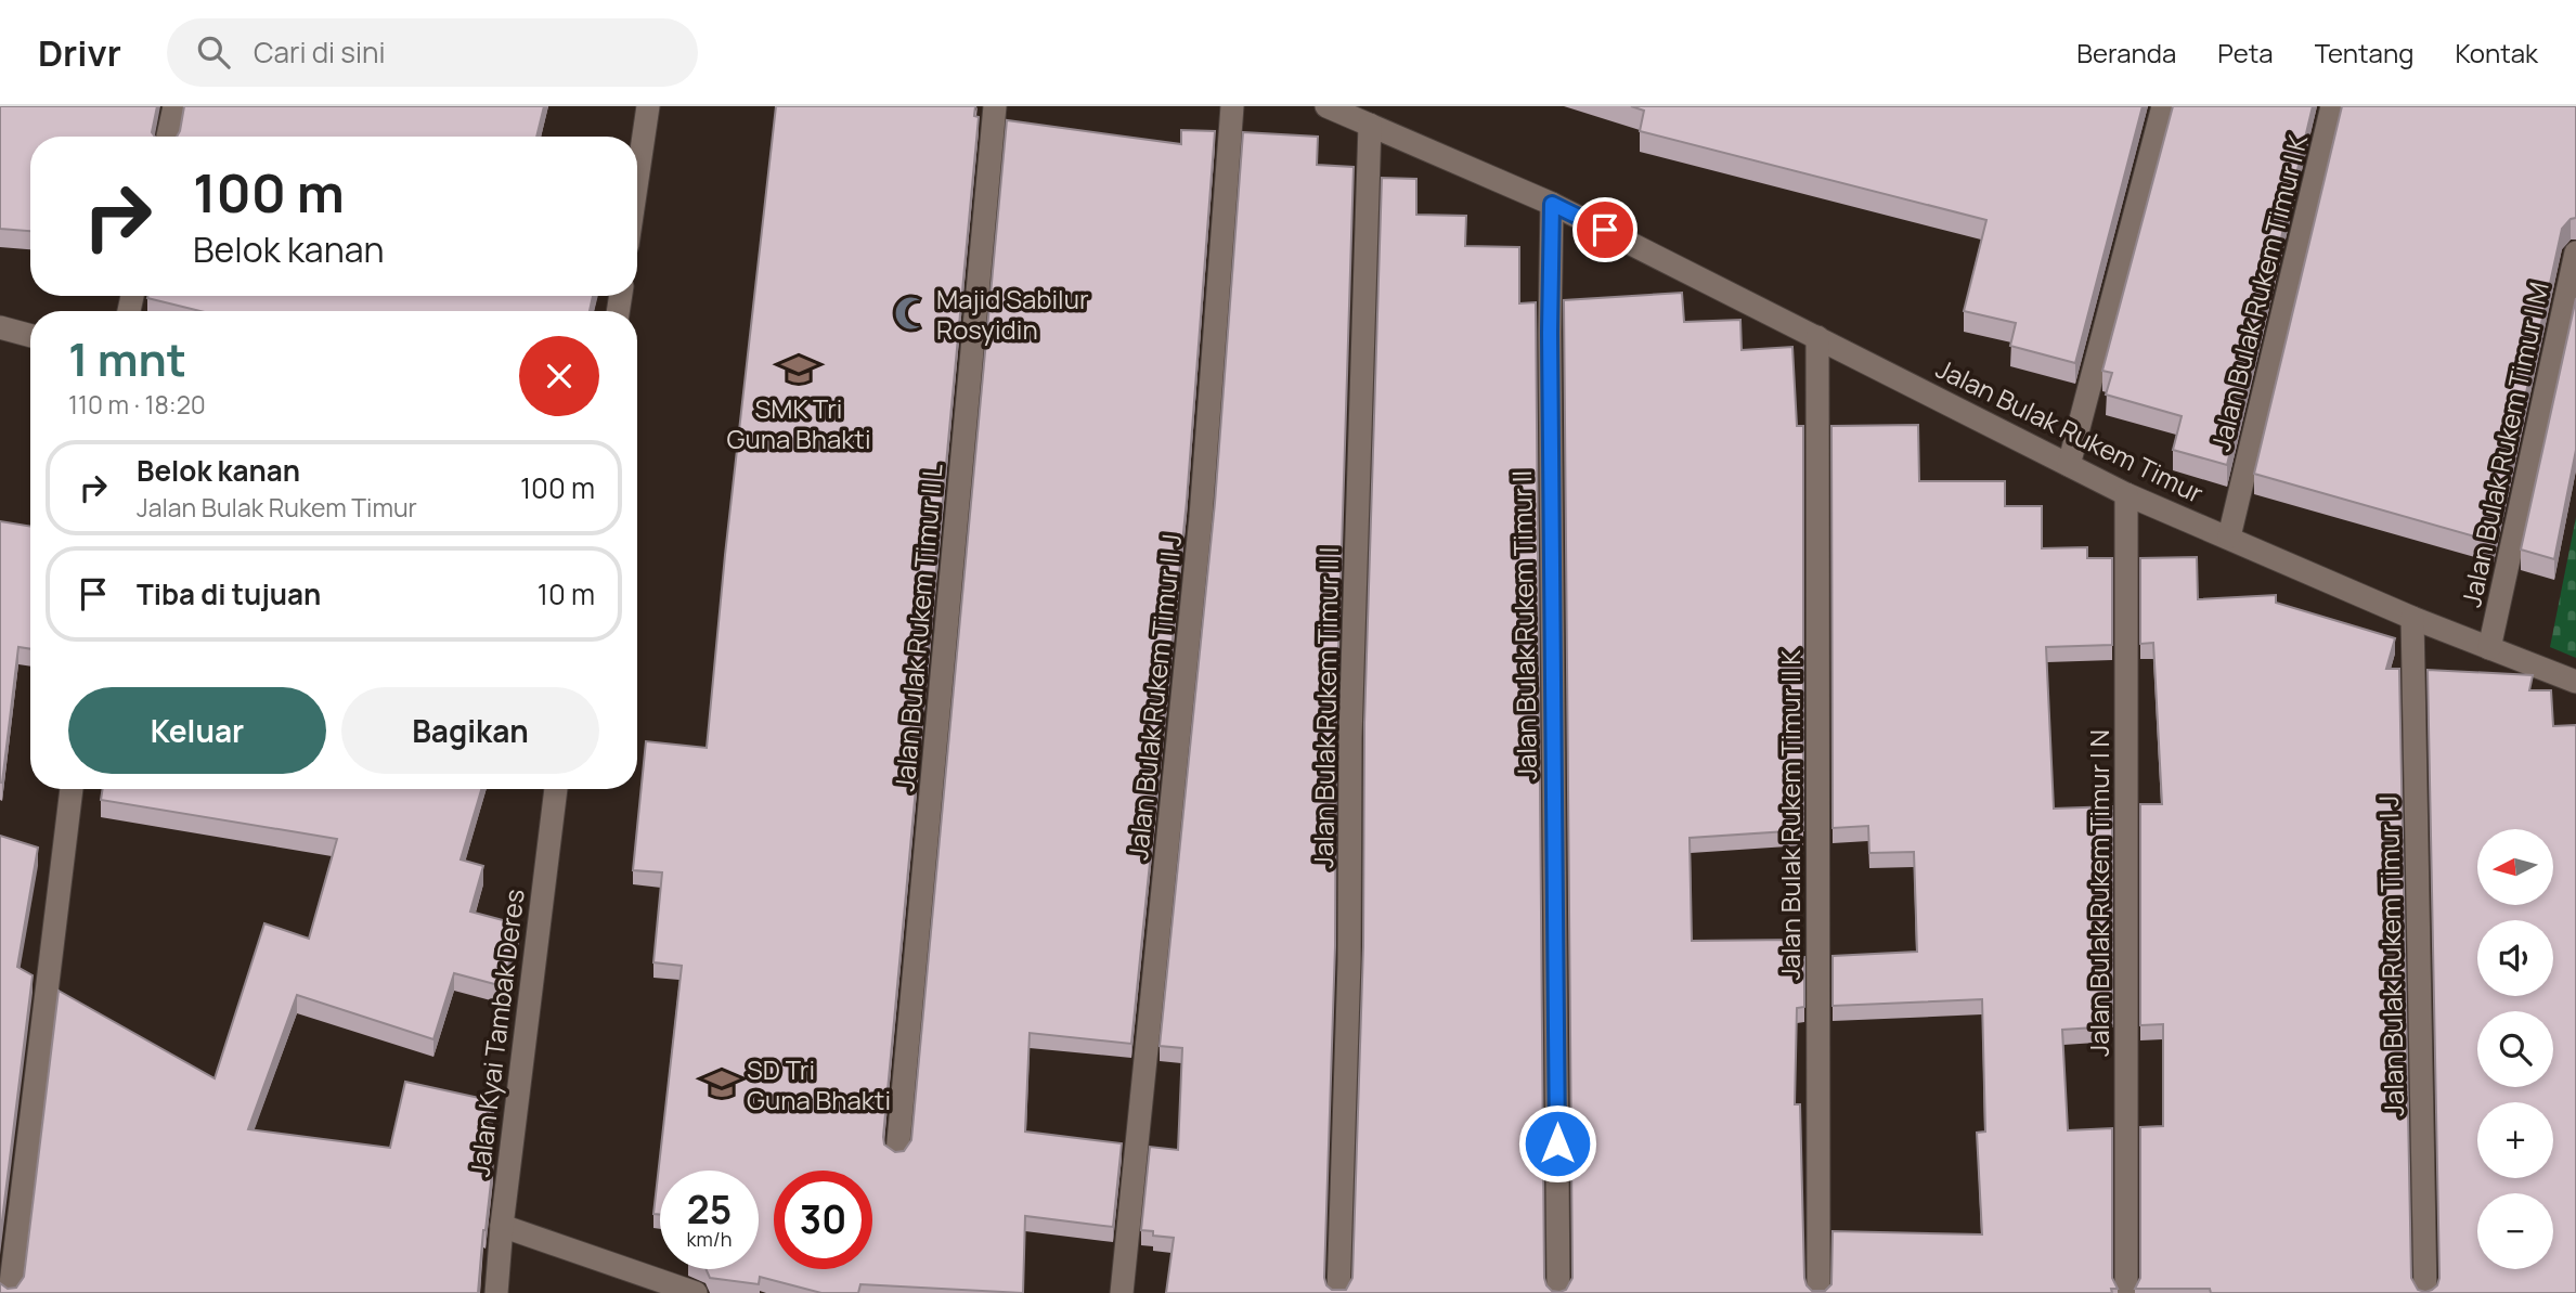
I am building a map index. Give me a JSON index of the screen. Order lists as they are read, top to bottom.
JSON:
{
  "streets": {
    "street": [
      "Jalan Bulak Rukem Timur I K",
      "Jalan Bulak Rukem Timur",
      "Jalan Bulak Rukem Timur I M",
      "Jalan Bulak Rukem Timur II",
      "Jalan Bulak Rukem Timur II L",
      "Jalan Bulak Rukem Timur II J",
      "Jalan Bulak Rukem Timur II I",
      "Jalan Bulak Rukem Timur II K",
      "Jalan Bulak Rukem Timur I N",
      "Jalan Bulak Rukem Timur I J",
      "Jalan Kyai Tambak Deres"
    ]
  },
  "crossings": [
    ["Jalan Bulak Rukem Timur I K", "Jalan Bulak Rukem Timur"],
    ["Jalan Bulak Rukem Timur", "Jalan Bulak Rukem Timur I M"],
    ["Jalan Bulak Rukem Timur", "Jalan Bulak Rukem Timur II"],
    ["Jalan Bulak Rukem Timur", "Jalan Bulak Rukem Timur II K"],
    ["Jalan Bulak Rukem Timur", "Jalan Bulak Rukem Timur I N"],
    ["Jalan Bulak Rukem Timur", "Jalan Bulak Rukem Timur I J"]
  ],
  "places": {
    "mosque": ["Majid Sabilur Rosyidin"],
    "school or university": ["SMK Tri Guna Bhakti", "SD Tri Guna Bhakti"]
  },
  "north": "left",
  "page": {
    "header": "Drivr",
    "search": "Cari di sini",
    "nav": [
      "Beranda",
      "Peta",
      "Tentang",
      "Kontak"
    ],
    "turn": ["100 m", "Belok kanan"],
    "heading": ["1 mnt", "110 m · 18:20"],
    "list": [
      {
        "name": "Belok kanan",
        "note": "Jalan Bulak Rukem Timur",
        "value": "100 m"
      },
      {
        "name": "Tiba di tujuan",
        "value": "10 m"
      }
    ],
    "buttons": ["Keluar", "Bagikan"],
    "map_buttons": ["+", "−"],
    "speed": "25 km/h",
    "limit": "30"
  }
}
